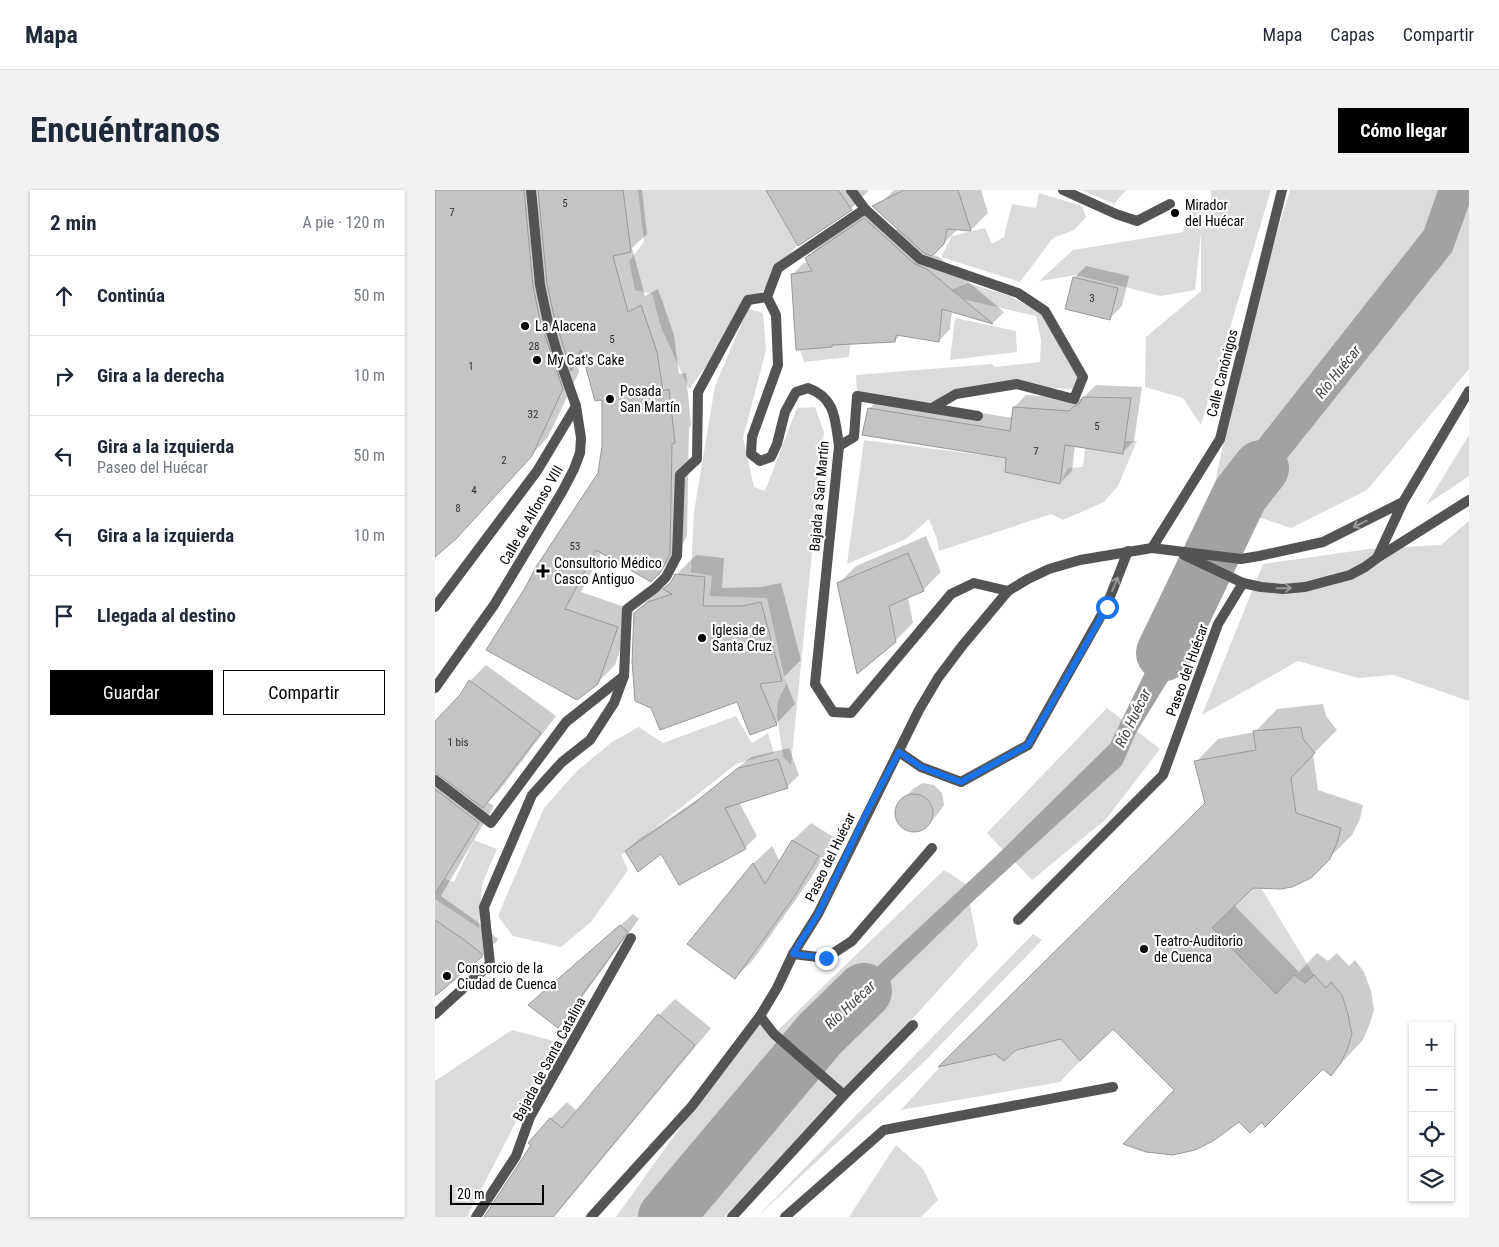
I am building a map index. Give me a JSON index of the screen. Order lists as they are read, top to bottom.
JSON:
{
  "streets": {
    "street": [
      "Calle Canónigos",
      "Bajada a San Martín",
      "Calle de Alfonso VIII",
      "Paseo del Huécar",
      "Bajada de Santa Catalina"
    ]
  },
  "crossings": [
    ["Calle Canónigos", "Paseo del Huécar"],
    ["Bajada a San Martín", "Paseo del Huécar"]
  ],
  "water": ["Río Huécar"],
  "places": {
    "other": [
      "Mirador del Huécar",
      "La Alacena",
      "My Cat's Cake",
      "Posada San Martín",
      "Iglesia de Santa Cruz",
      "Teatro-Auditorio de Cuenca",
      "Consorcio de la Ciudad de Cuenca"
    ],
    "health": ["Consultorio Médico Casco Antiguo"]
  },
  "house_numbers": [
    "5",
    "7",
    "3",
    "5",
    "28",
    "1",
    "32",
    "5",
    "7",
    "2",
    "4",
    "8",
    "53",
    "1 bis"
  ],
  "scale_bar": "20 m",
  "page": {
    "header": "Mapa",
    "nav": ["Mapa", "Capas", "Compartir"],
    "buttons": [
      "Cómo llegar",
      ["Guardar", "Compartir"]
    ],
    "title": "Encuéntranos",
    "heading": ["2 min", "A pie · 120 m"],
    "list": [
      ["Continúa", "50 m"],
      ["Gira a la derecha", "10 m"],
      ["Gira a la izquierda", "Paseo del Huécar", "50 m"],
      ["Gira a la izquierda", "10 m"],
      "Llegada al destino"
    ],
    "map_buttons": ["+", "−"],
    "scale": "20 m"
  }
}
